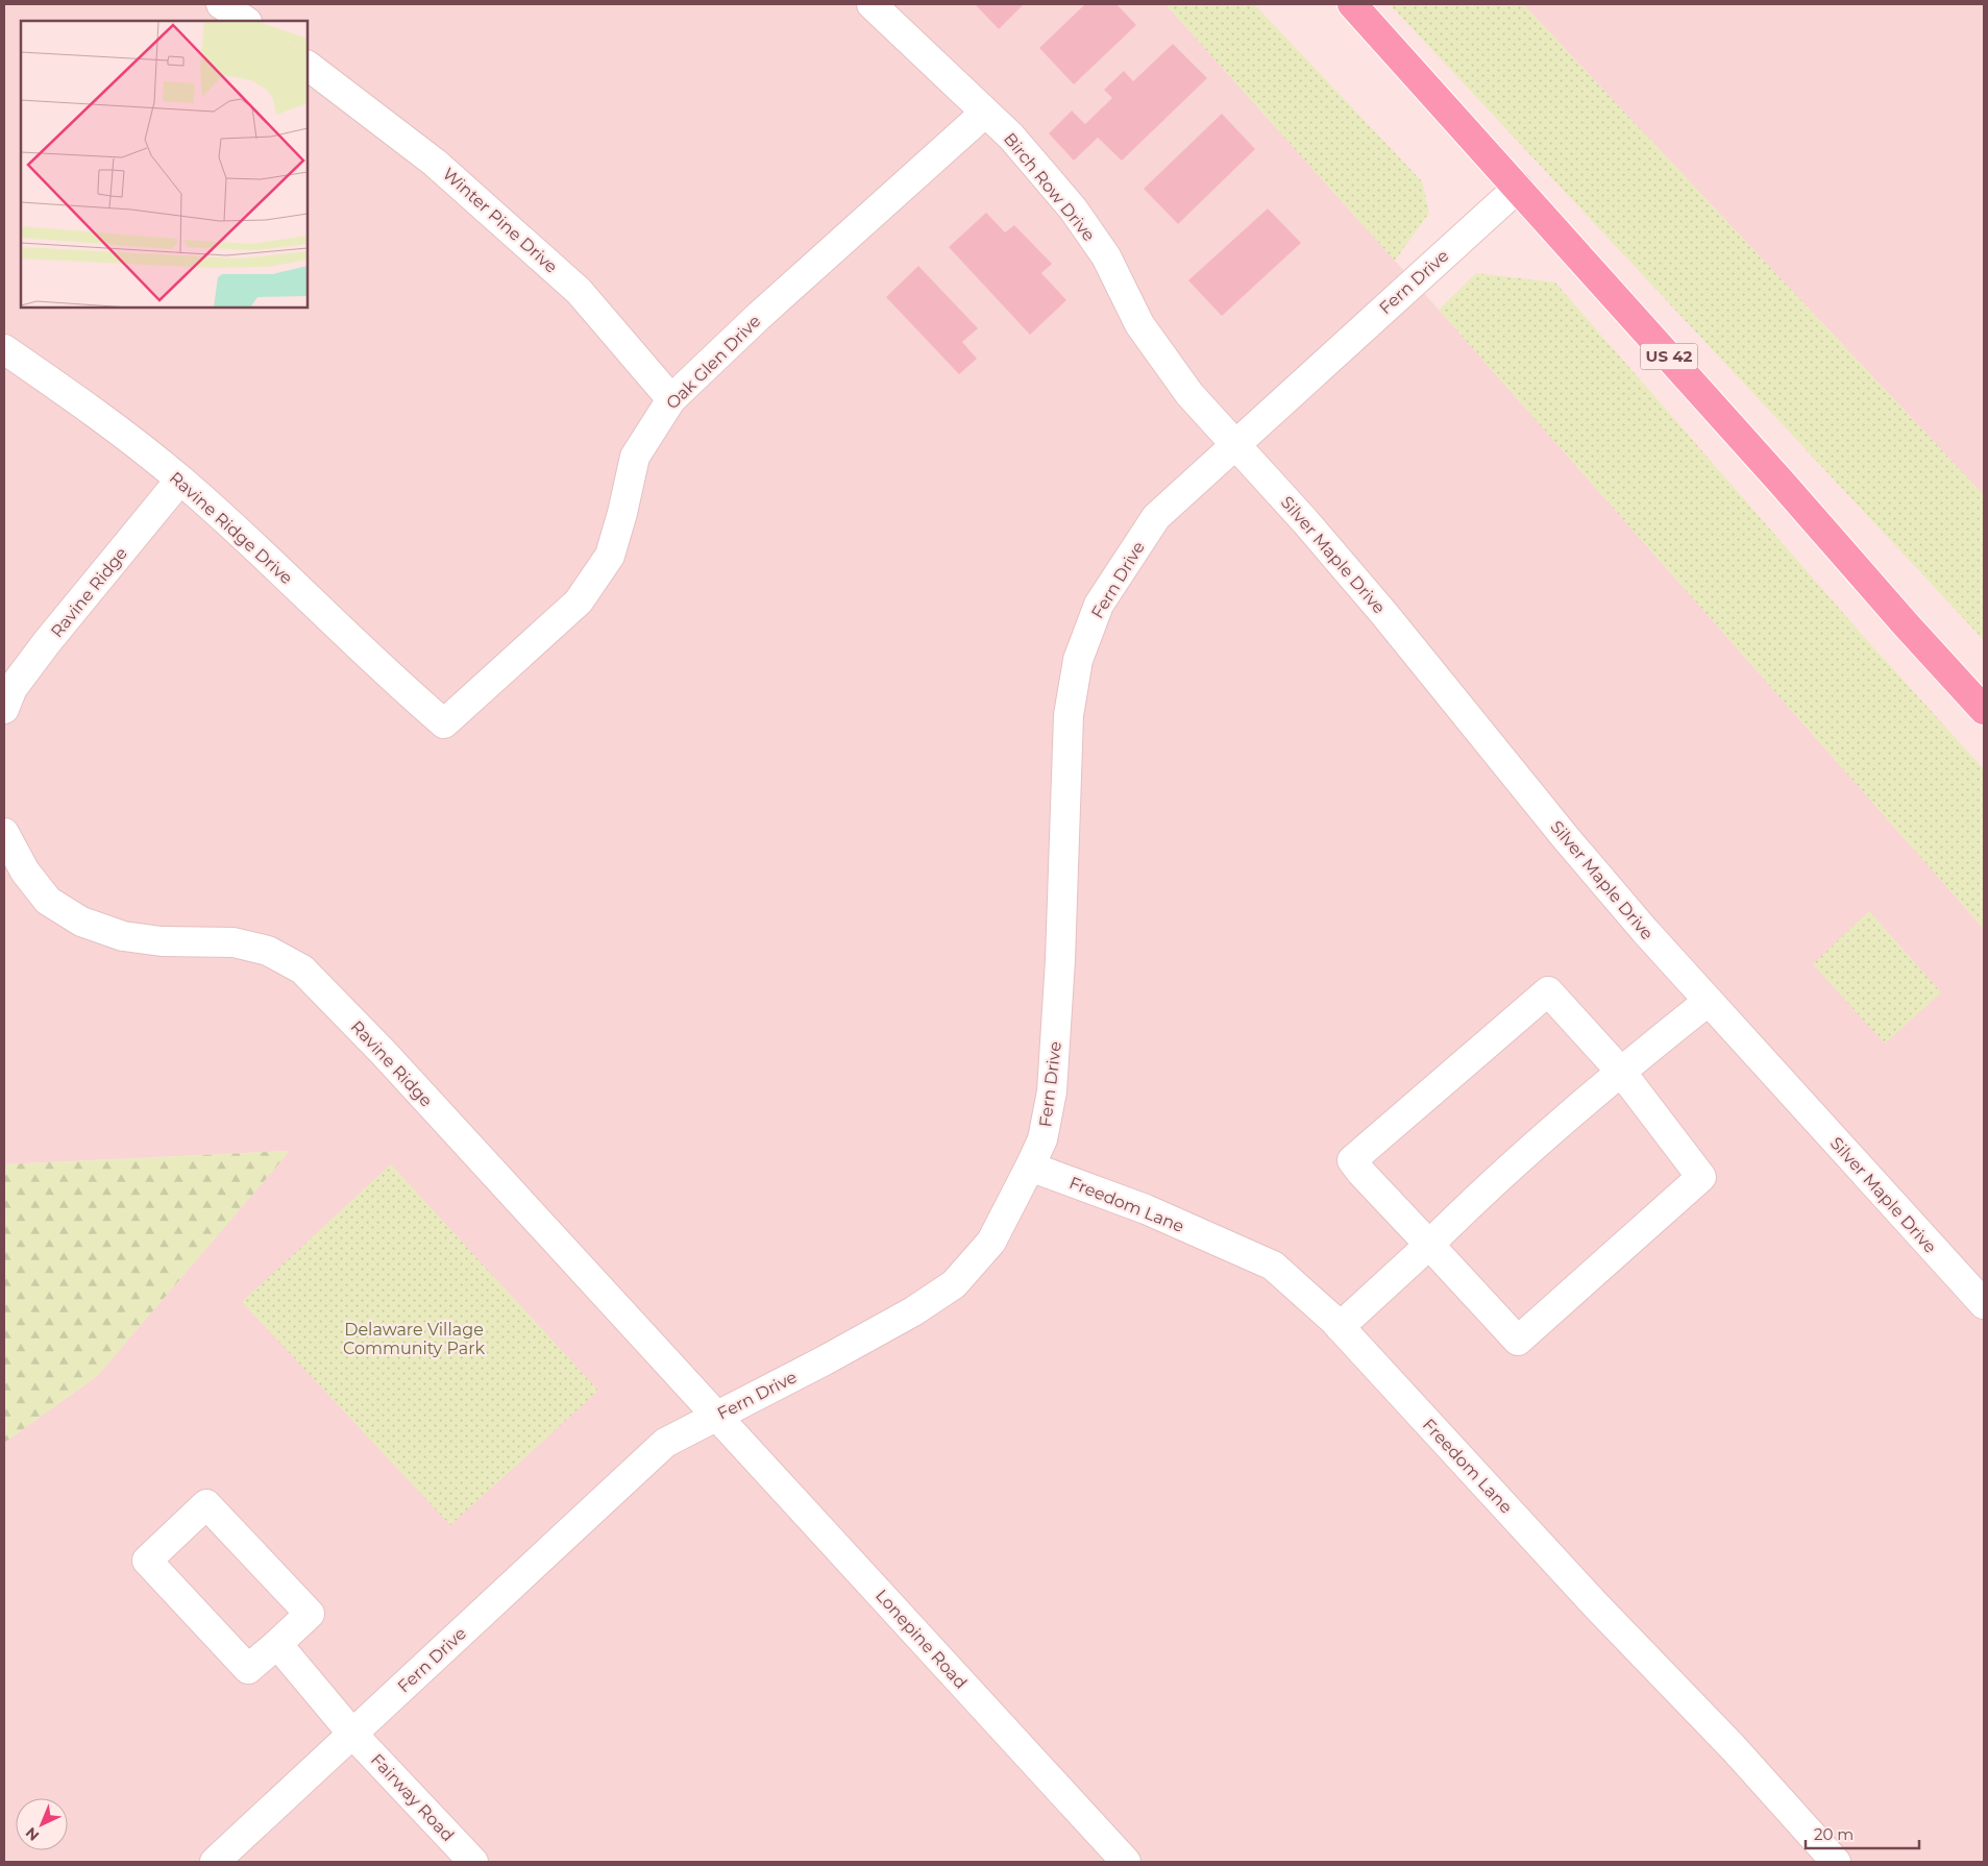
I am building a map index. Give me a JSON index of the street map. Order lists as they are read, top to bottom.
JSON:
{
  "streets": {
    "highway": ["US 42"],
    "street": [
      "Birch Row Drive",
      "Winter Pine Drive",
      "Fern Drive",
      "Oak Glen Drive",
      "Ravine Ridge Drive",
      "Silver Maple Drive",
      "Ravine Ridge",
      "Freedom Lane",
      "Lonepine Road",
      "Fairway Road"
    ]
  },
  "crossings": [
    ["Birch Row Drive", "Fern Drive"],
    ["Birch Row Drive", "Oak Glen Drive"],
    ["Birch Row Drive", "Silver Maple Drive"],
    ["Winter Pine Drive", "Oak Glen Drive"],
    ["Fern Drive", "US 42"],
    ["Fern Drive", "Silver Maple Drive"],
    ["Fern Drive", "Ravine Ridge"],
    ["Fern Drive", "Freedom Lane"],
    ["Fern Drive", "Lonepine Road"],
    ["Fern Drive", "Fairway Road"],
    ["Oak Glen Drive", "Ravine Ridge Drive"],
    ["Ravine Ridge Drive", "Ravine Ridge"],
    ["Ravine Ridge", "Lonepine Road"]
  ],
  "parks": ["Delaware Village Community Park"],
  "scale_bar": "20 m",
  "north": "bottom left"
}
